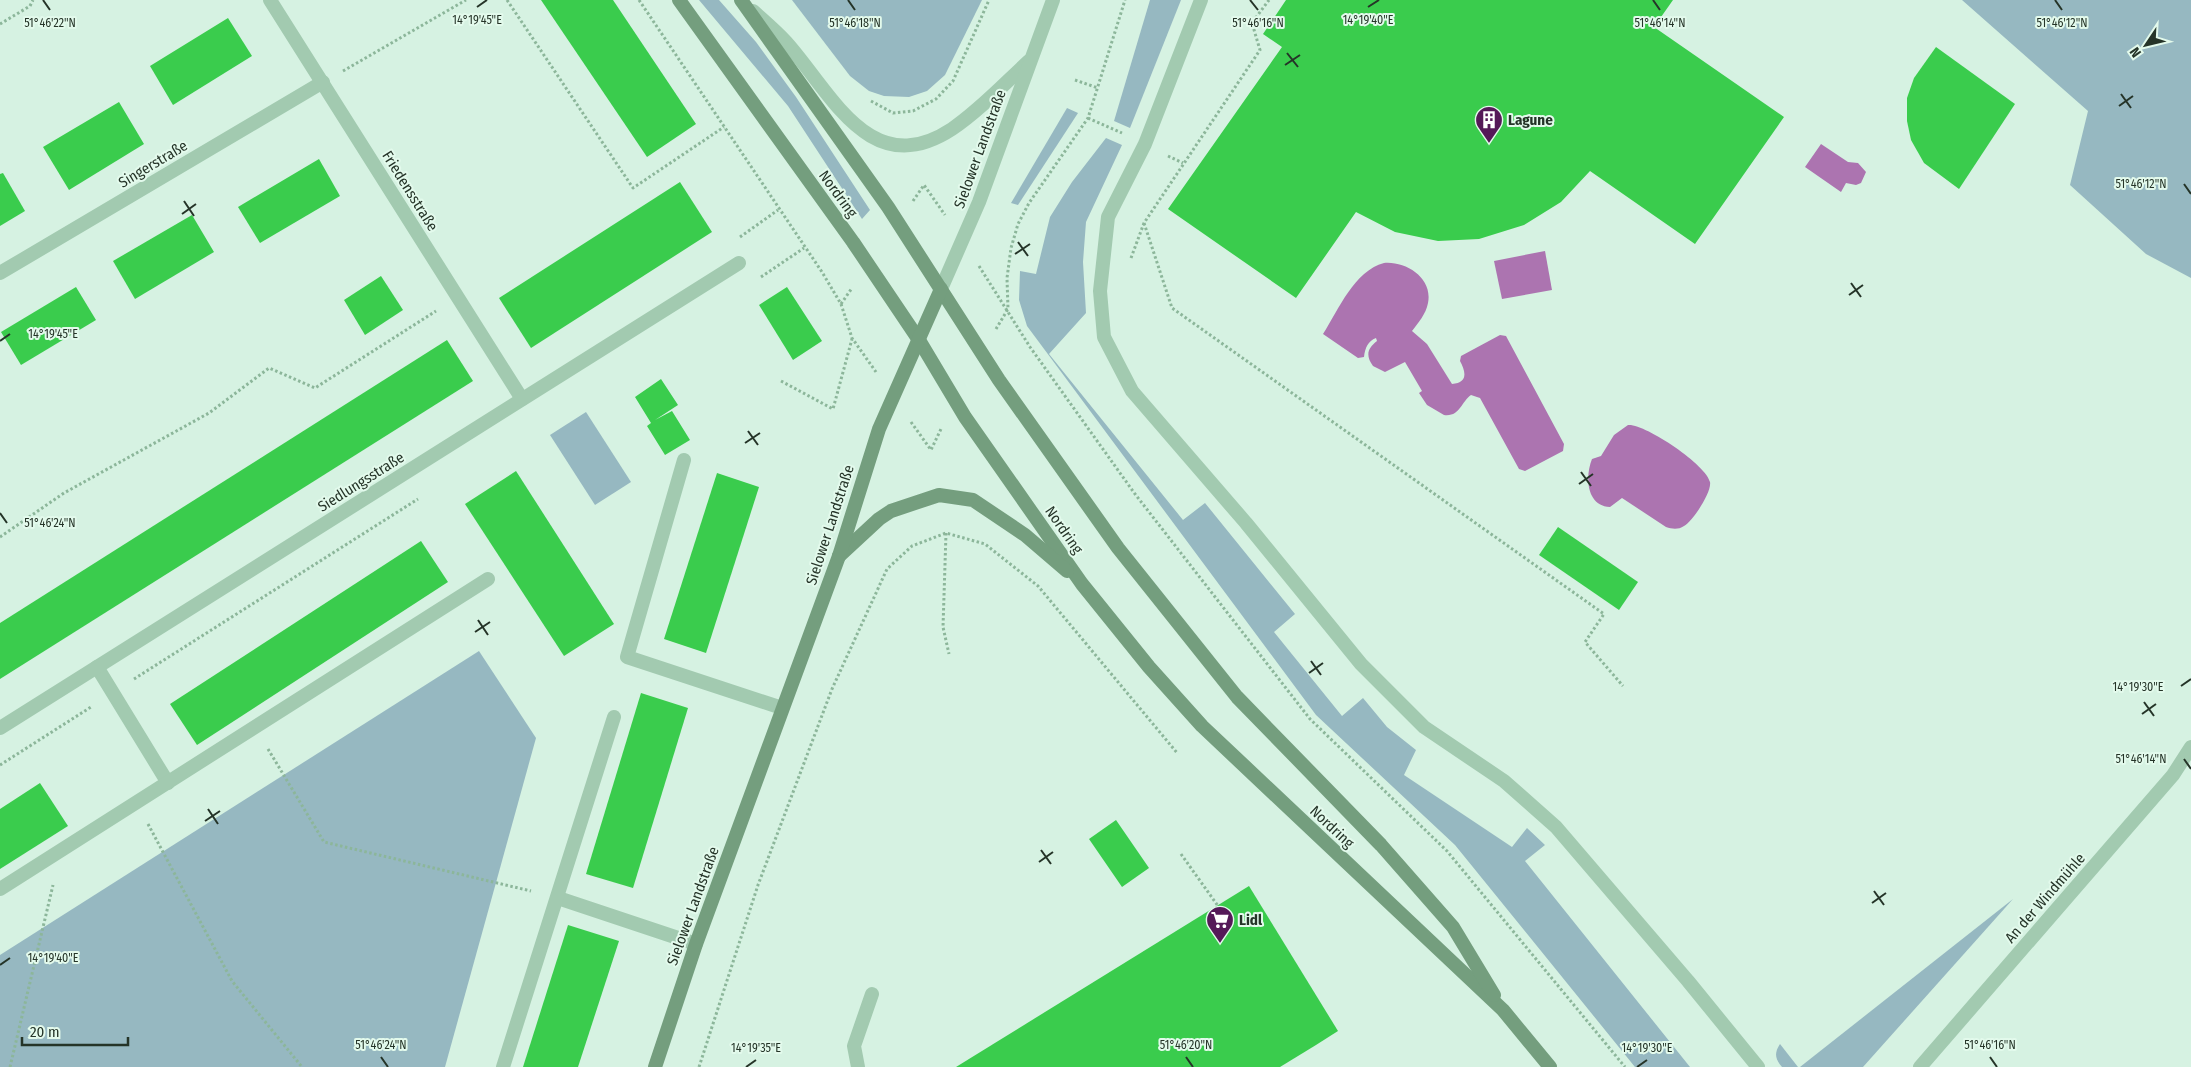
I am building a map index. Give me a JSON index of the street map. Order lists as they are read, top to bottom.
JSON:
{
  "streets": {
    "main road": ["Sielower Landstraße", "Nordring"],
    "street": [
      "Singerstraße",
      "Friedensstraße",
      "Siedlungsstraße",
      "An der Windmühle"
    ]
  },
  "crossings": [
    ["Sielower Landstraße", "Nordring"],
    ["Singerstraße", "Friedensstraße"],
    ["Friedensstraße", "Siedlungsstraße"]
  ],
  "places": {
    "building": ["Lagune"],
    "supermarket": ["Lidl"]
  },
  "scale_bar": "20 m",
  "north": "bottom left",
  "coordinates": [
    "14°19'45\"E",
    "14°19'40\"E",
    "51°46'18\"N",
    "51°46'22\"N",
    "51°46'16\"N",
    "51°46'14\"N",
    "51°46'12\"N",
    "51°46'24\"N",
    "14°19'30\"E",
    "51°46'20\"N",
    "14°19'35\"E"
  ]
}
